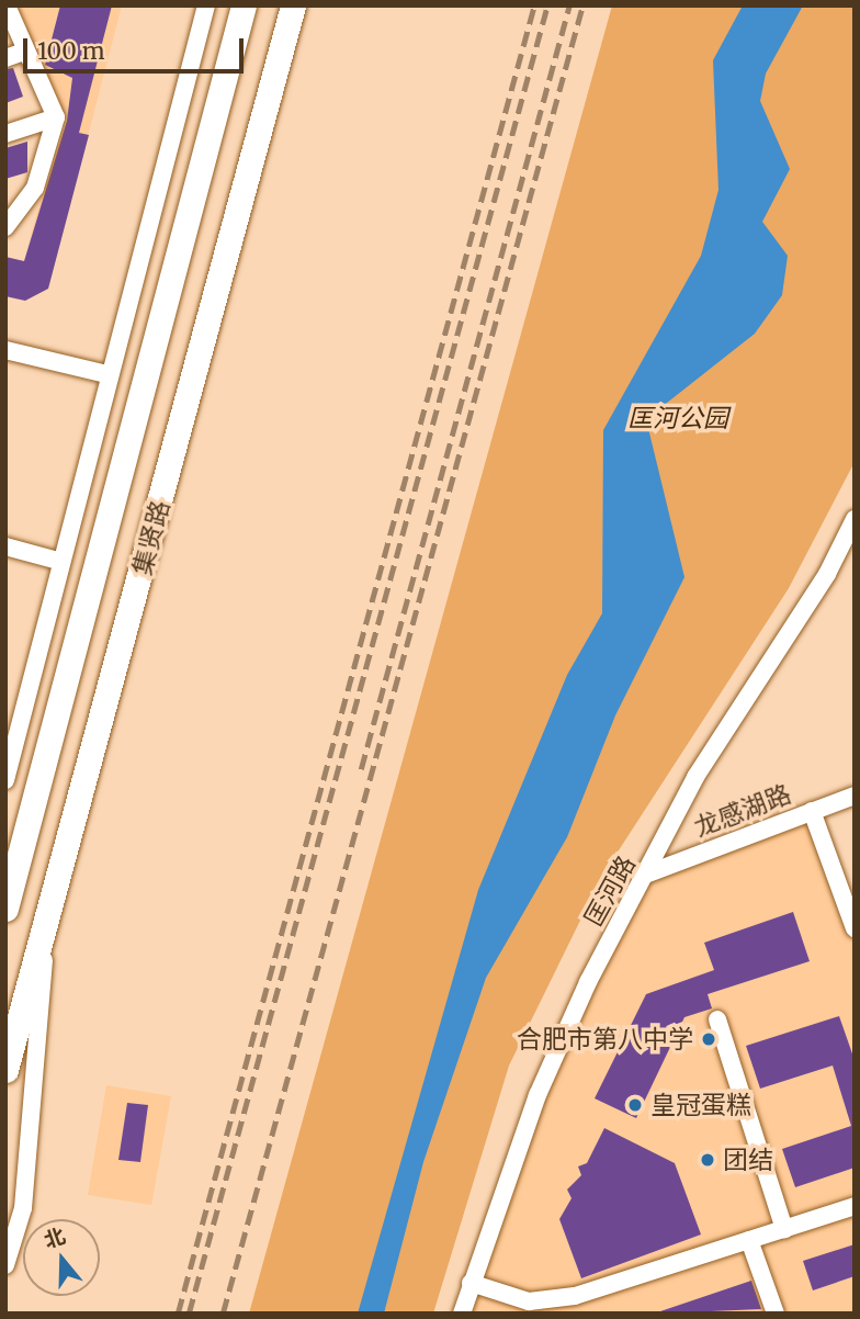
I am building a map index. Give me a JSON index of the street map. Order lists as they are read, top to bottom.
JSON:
{
  "streets": {
    "highway": ["集贤路"],
    "street": ["龙感湖路", "匡河路"]
  },
  "crossings": [
    ["龙感湖路", "匡河路"]
  ],
  "parks": ["匡河公园"],
  "places": ["合肥市第八中学", "皇冠蛋糕", "团结"],
  "scale_bar": "100 m",
  "north": "top"
}
